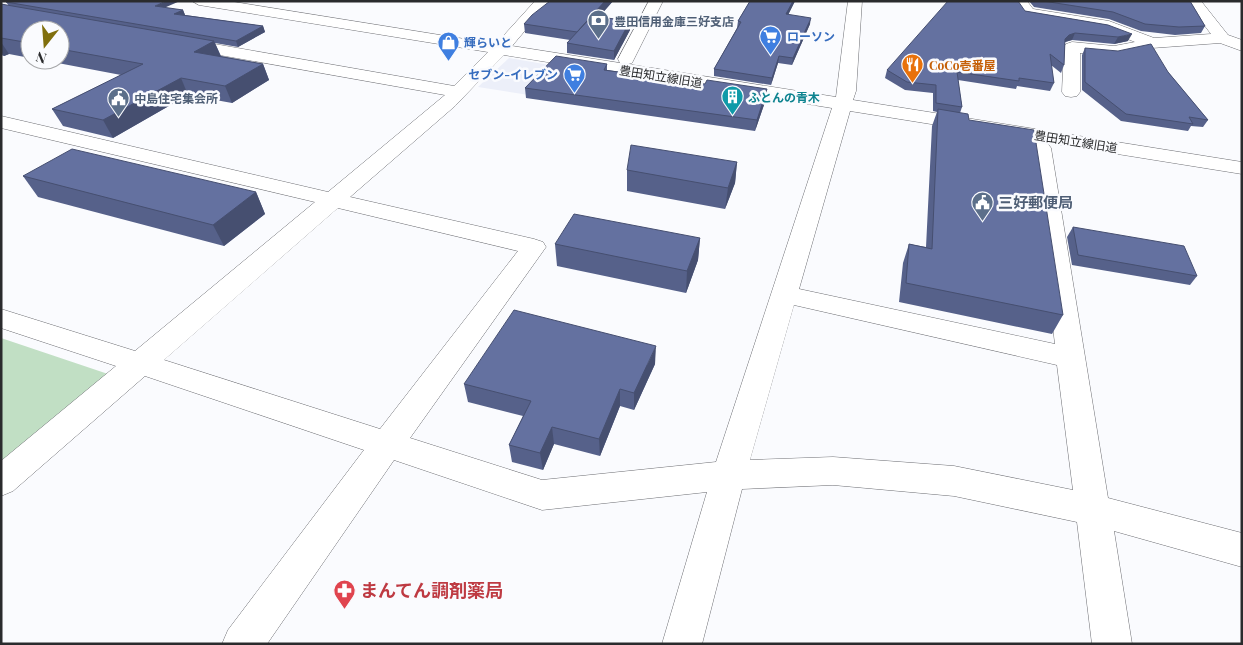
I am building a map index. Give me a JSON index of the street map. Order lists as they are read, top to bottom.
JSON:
{
  "streets": {
    "street": ["豊田知立線旧道"]
  },
  "places": {
    "bank": ["豊田信用金庫三好支店"],
    "supermarket": ["ローソン", "セブン-イレブン"],
    "shop": ["輝らいと"],
    "restaurant": ["CoCo壱番屋"],
    "building": ["ふとんの青木"],
    "public building": ["中島住宅集会所", "三好郵便局"],
    "pharmacy": ["まんてん調剤薬局"]
  },
  "north": "bottom"
}
